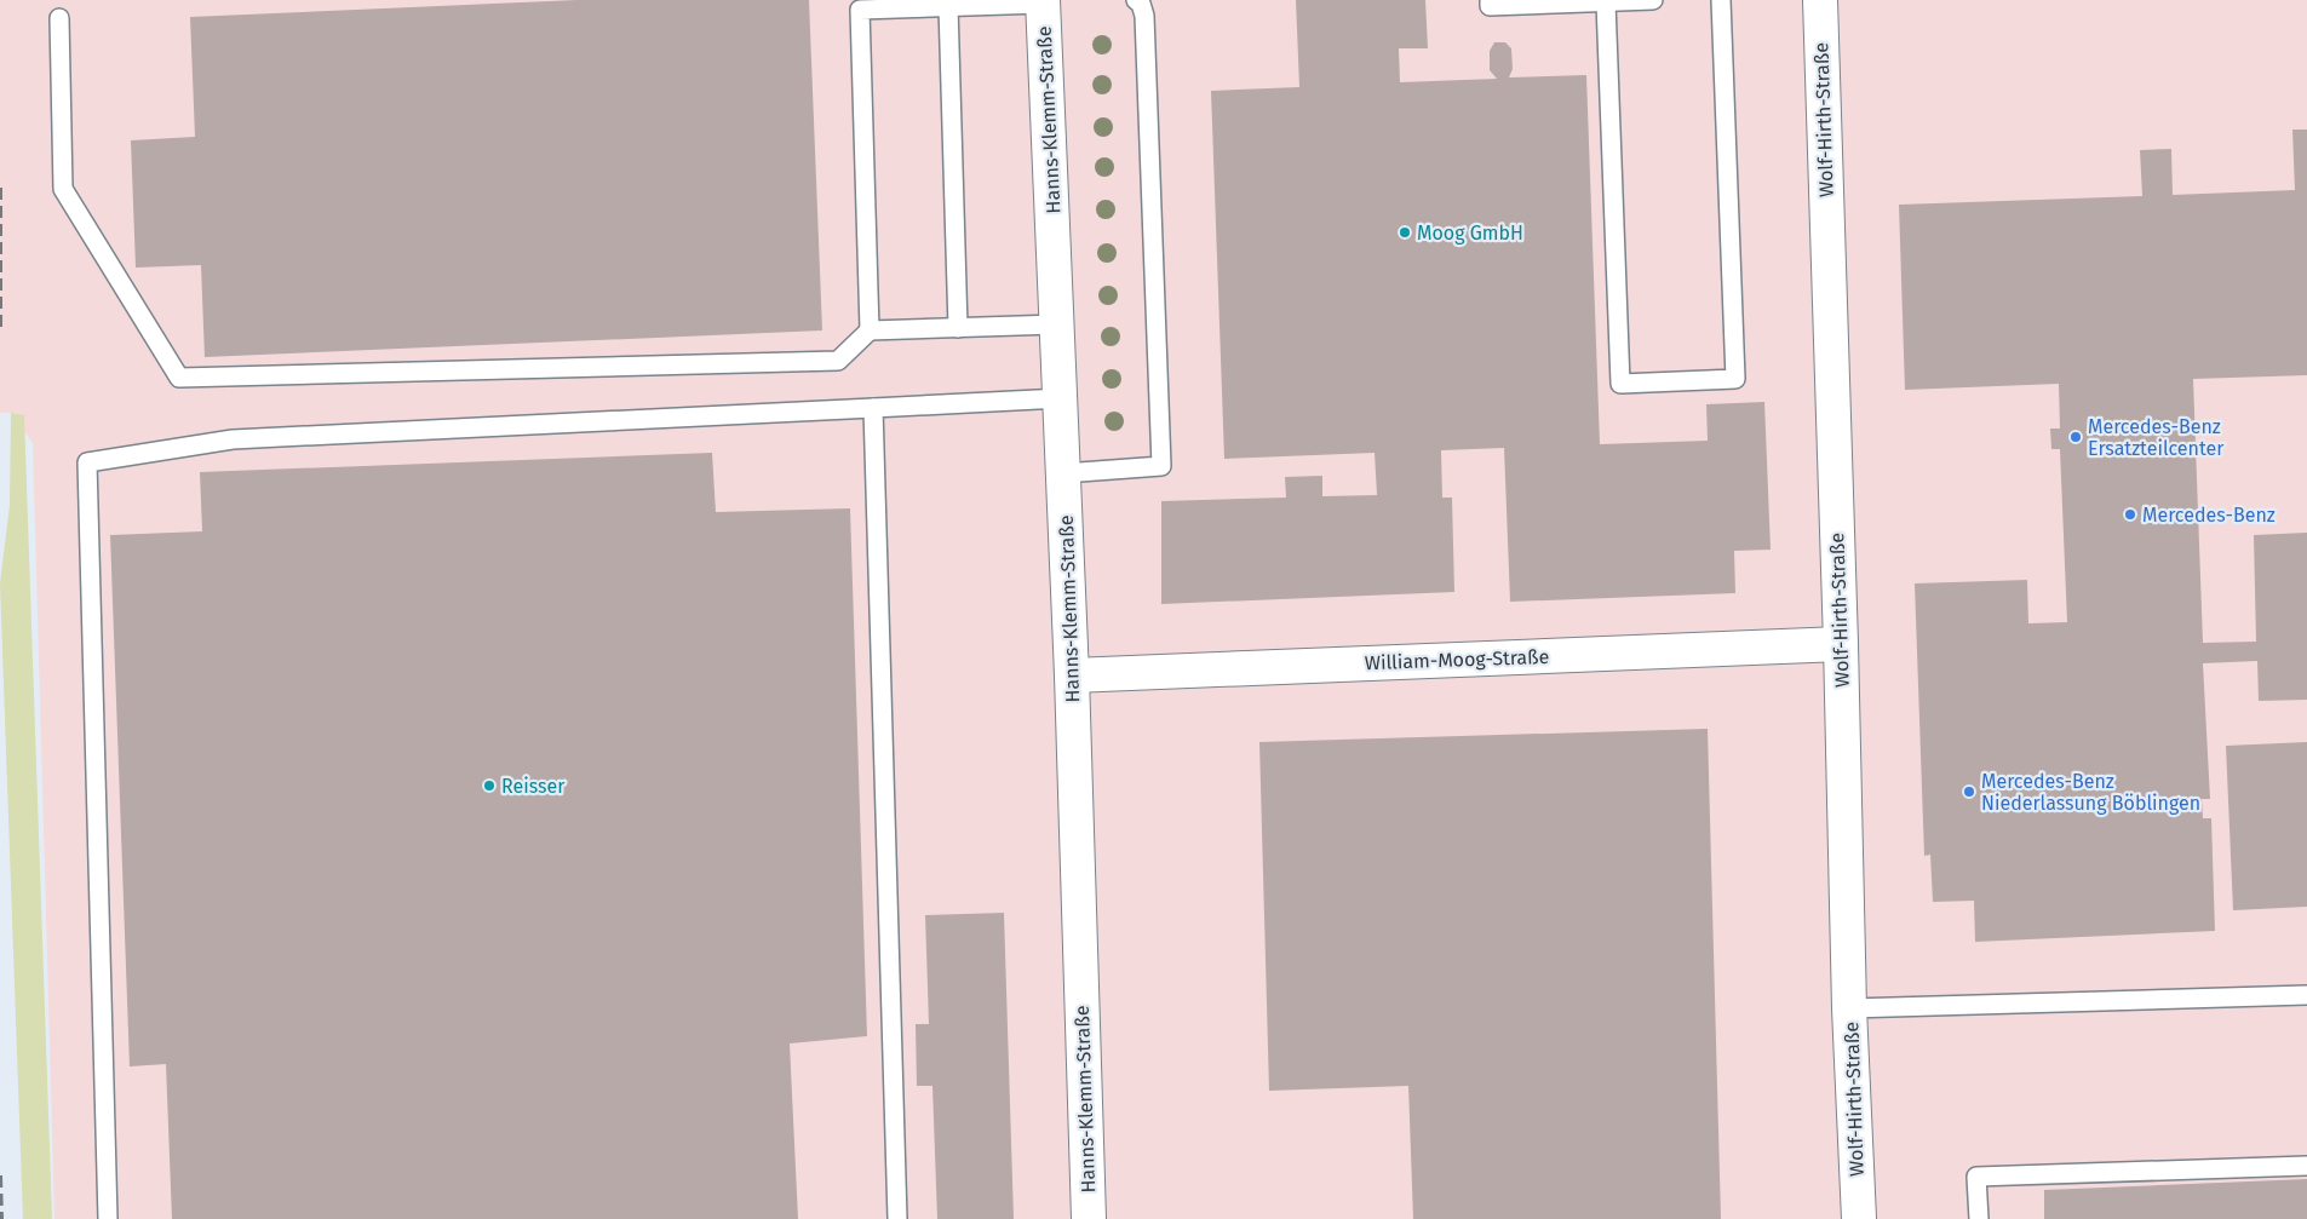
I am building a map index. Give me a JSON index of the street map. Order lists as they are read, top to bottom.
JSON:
{
  "streets": {
    "street": ["Hanns-Klemm-Straße", "Wolf-Hirth-Straße", "William-Moog-Straße"]
  },
  "crossings": [
    ["Hanns-Klemm-Straße", "William-Moog-Straße"],
    ["Wolf-Hirth-Straße", "William-Moog-Straße"]
  ],
  "places": [
    "Moog GmbH",
    "Mercedes-Benz Ersatzteilcenter",
    "Mercedes-Benz",
    "Reisser",
    "Mercedes-Benz Niederlassung Böblingen"
  ]
}
